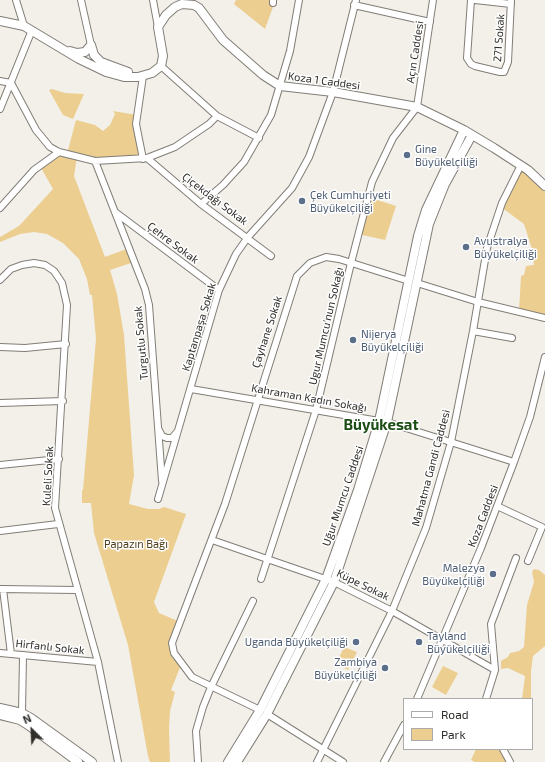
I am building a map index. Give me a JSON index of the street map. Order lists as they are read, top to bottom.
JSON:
{
  "streets": {
    "main road": ["Koza 1 Caddesi", "Uğur Mumcu Caddesi"],
    "street": [
      "271 Sokak",
      "Açın Caddesi",
      "Çiçekdağı Sokak",
      "Çehre Sokak",
      "Ugur Mumcu'nun Sokağı",
      "Kaptanpaşa Sokak",
      "Çayhane Sokak",
      "Turgutlu Sokak",
      "Kahraman Kadın Sokağı",
      "Mahatma Gandi Caddesi",
      "Kuleli Sokak",
      "Koza Caddesi",
      "Küpe Sokak",
      "Hirfanlı Sokak"
    ]
  },
  "crossings": [
    ["Açın Caddesi", "Koza 1 Caddesi"],
    ["Açın Caddesi", "Ugur Mumcu'nun Sokağı"],
    ["Koza 1 Caddesi", "Ugur Mumcu'nun Sokağı"],
    ["Koza 1 Caddesi", "Kaptanpaşa Sokak"],
    ["Koza 1 Caddesi", "Mahatma Gandi Caddesi"],
    ["Koza 1 Caddesi", "Uğur Mumcu Caddesi"],
    ["Çiçekdağı Sokak", "Kaptanpaşa Sokak"],
    ["Çehre Sokak", "Kaptanpaşa Sokak"],
    ["Çehre Sokak", "Turgutlu Sokak"],
    ["Ugur Mumcu'nun Sokağı", "Çayhane Sokak"],
    ["Ugur Mumcu'nun Sokağı", "Kahraman Kadın Sokağı"],
    ["Ugur Mumcu'nun Sokağı", "Küpe Sokak"],
    ["Kaptanpaşa Sokak", "Turgutlu Sokak"],
    ["Kaptanpaşa Sokak", "Kahraman Kadın Sokağı"],
    ["Çayhane Sokak", "Kahraman Kadın Sokağı"],
    ["Çayhane Sokak", "Mahatma Gandi Caddesi"],
    ["Çayhane Sokak", "Uğur Mumcu Caddesi"],
    ["Çayhane Sokak", "Küpe Sokak"],
    ["Kahraman Kadın Sokağı", "Mahatma Gandi Caddesi"],
    ["Kahraman Kadın Sokağı", "Uğur Mumcu Caddesi"],
    ["Kahraman Kadın Sokağı", "Koza Caddesi"],
    ["Mahatma Gandi Caddesi", "Küpe Sokak"],
    ["Kuleli Sokak", "Hirfanlı Sokak"],
    ["Uğur Mumcu Caddesi", "Küpe Sokak"],
    ["Koza Caddesi", "Küpe Sokak"]
  ],
  "districts": ["Büyükesat"],
  "parks": ["Papazın Bağı"],
  "places": [
    "Gine Büyükelçiliği",
    "Çek Cumhuriyeti Büyükelçiliği",
    "Avustralya Büyükelçiliği",
    "Nijerya Büyükelçiliği",
    "Malezya Büyükelçiliği",
    "Uganda Büyükelçiliği",
    "Tayland Büyükelçiliği",
    "Zambiya Büyükelçiliği"
  ],
  "legend": ["Road", "Park"],
  "north": "top left"
}
